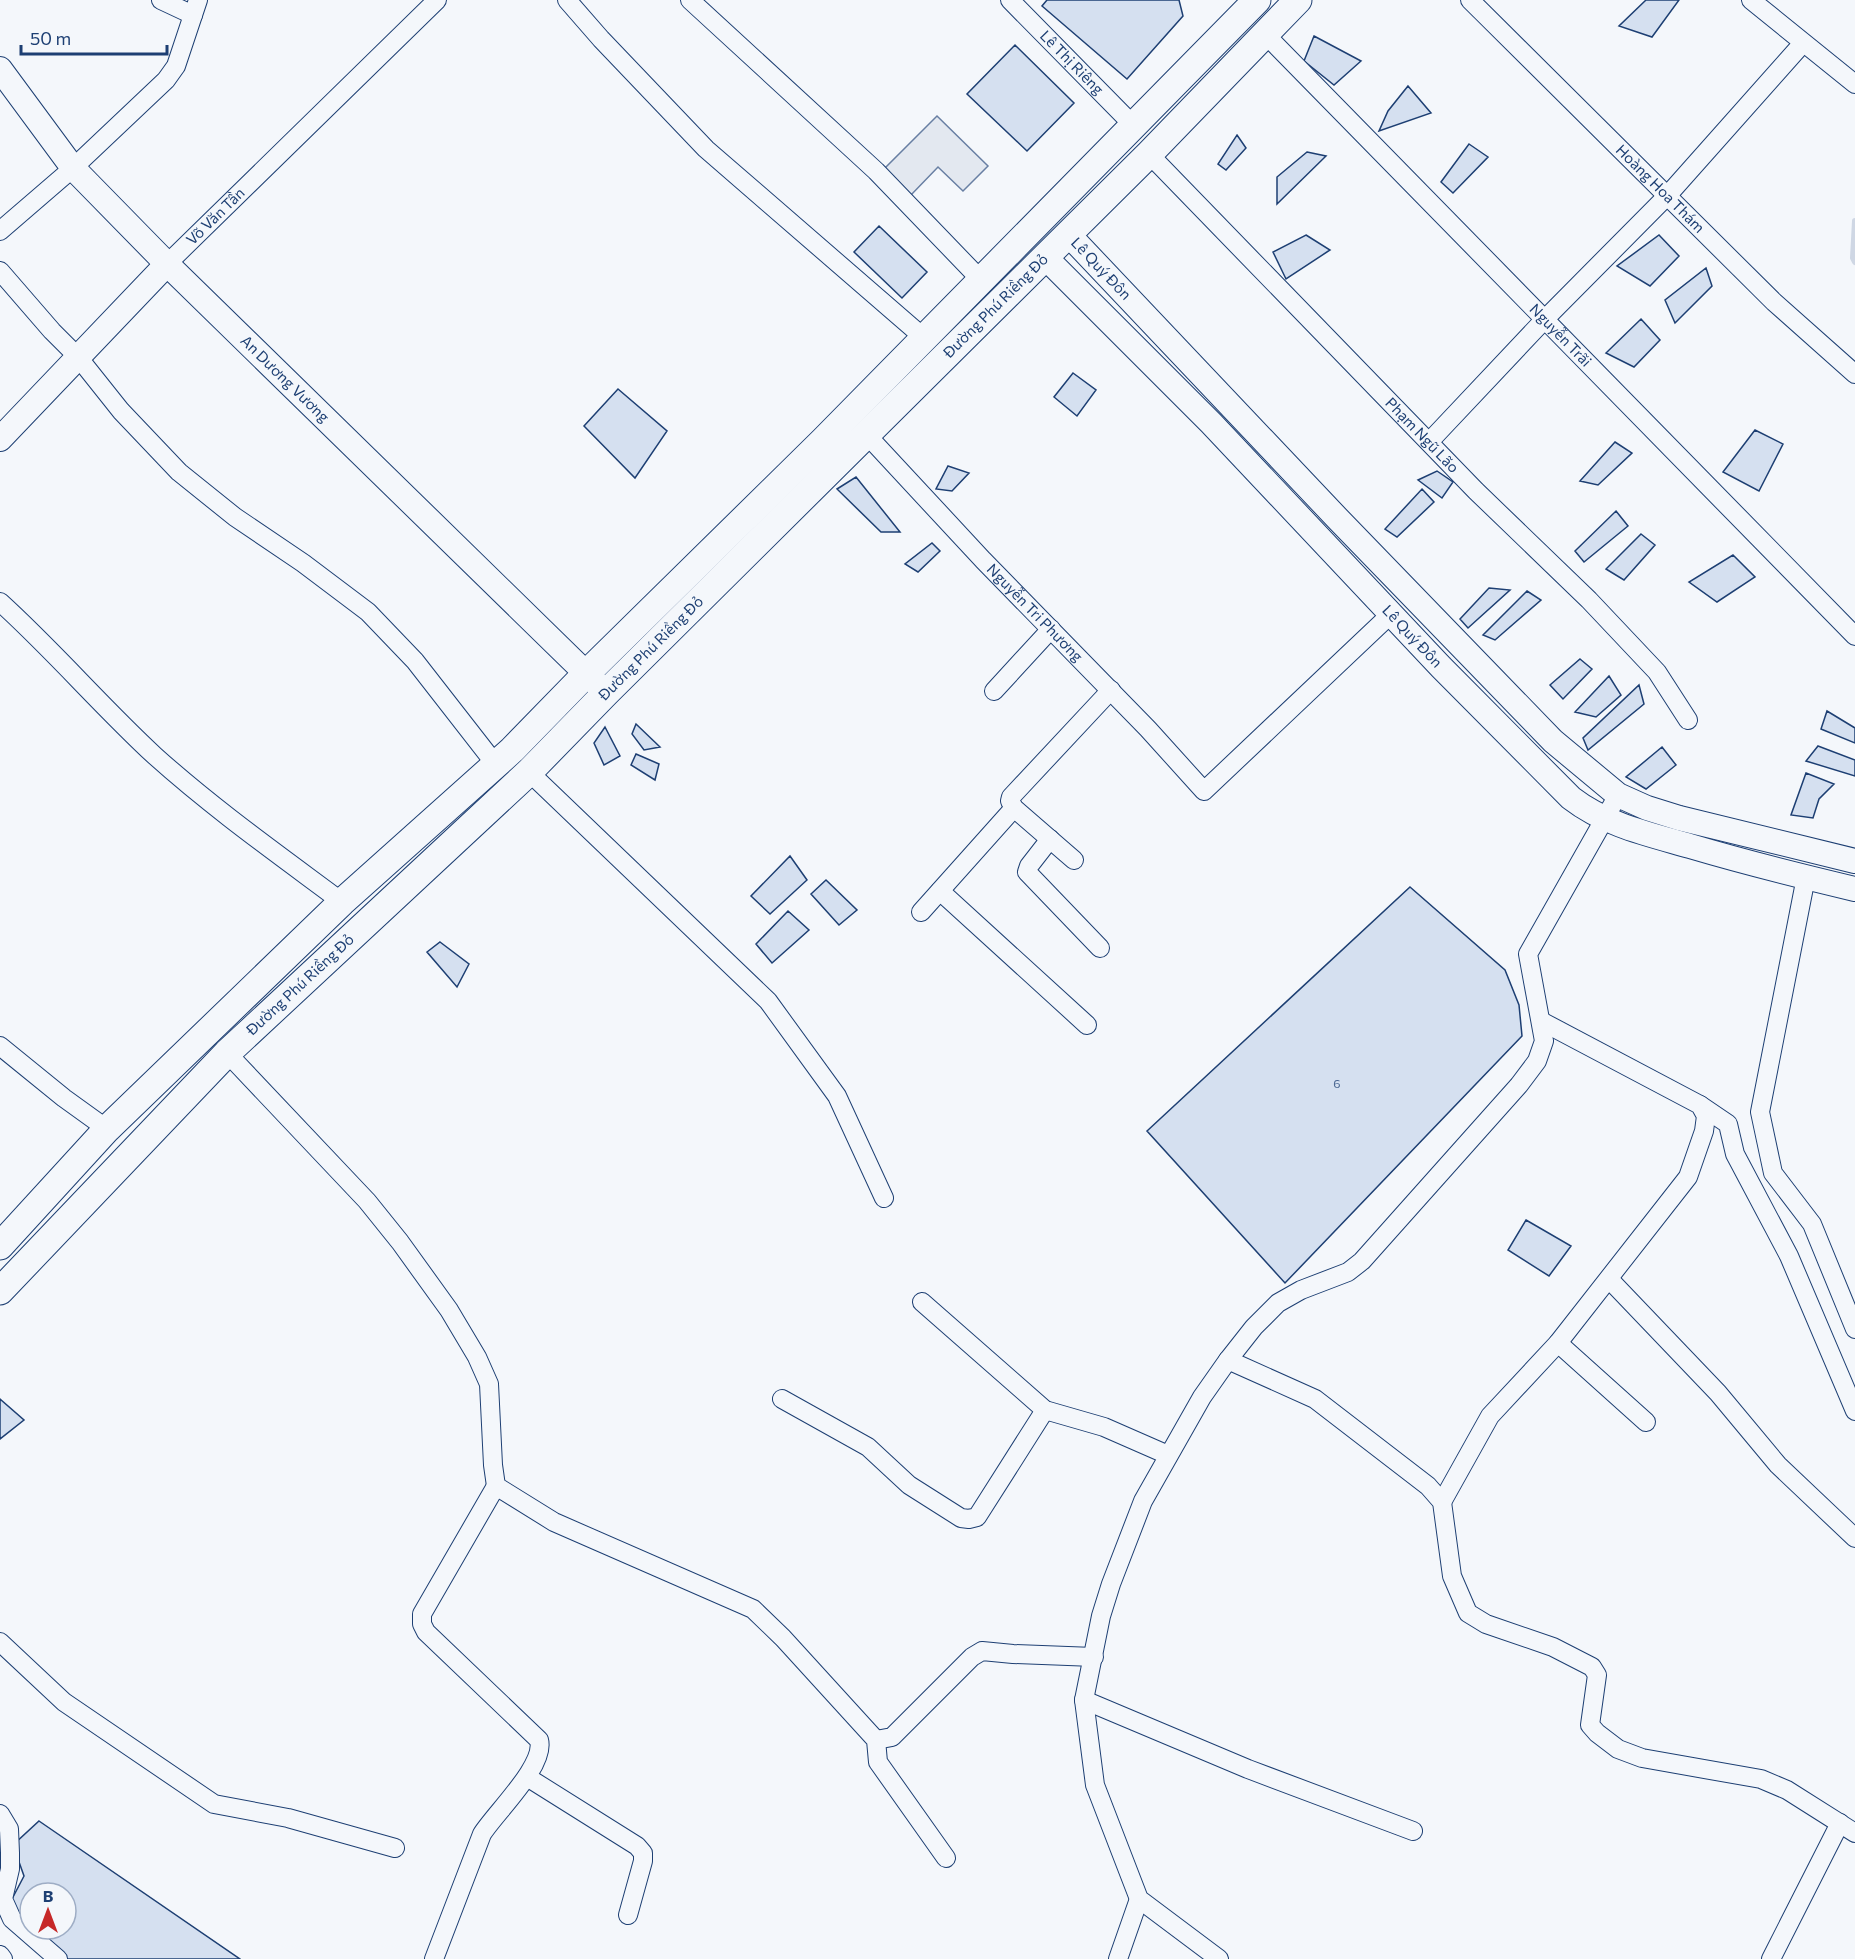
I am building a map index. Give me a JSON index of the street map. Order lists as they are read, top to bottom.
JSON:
{
  "streets": {
    "main road": [
      "Võ Văn Tần",
      "Lê Quý Đôn",
      "Đường Phú Riềng Đỏ",
      "An Dương Vương"
    ],
    "street": [
      "Lê Thị Riêng",
      "Hoàng Hoa Thám",
      "Nguyễn Trãi",
      "Phạm Ngũ Lão",
      "Nguyễn Tri Phương"
    ]
  },
  "crossings": [
    ["Lê Thị Riêng", "Đường Phú Riềng Đỏ"],
    ["Võ Văn Tần", "An Dương Vương"],
    ["Lê Quý Đôn", "Đường Phú Riềng Đỏ"],
    ["Lê Quý Đôn", "Nguyễn Tri Phương"],
    ["Đường Phú Riềng Đỏ", "Nguyễn Trãi"],
    ["Đường Phú Riềng Đỏ", "An Dương Vương"],
    ["Đường Phú Riềng Đỏ", "Phạm Ngũ Lão"],
    ["Đường Phú Riềng Đỏ", "Nguyễn Tri Phương"]
  ],
  "house_numbers": ["6"],
  "scale_bar": "50 m",
  "north": "top"
}
